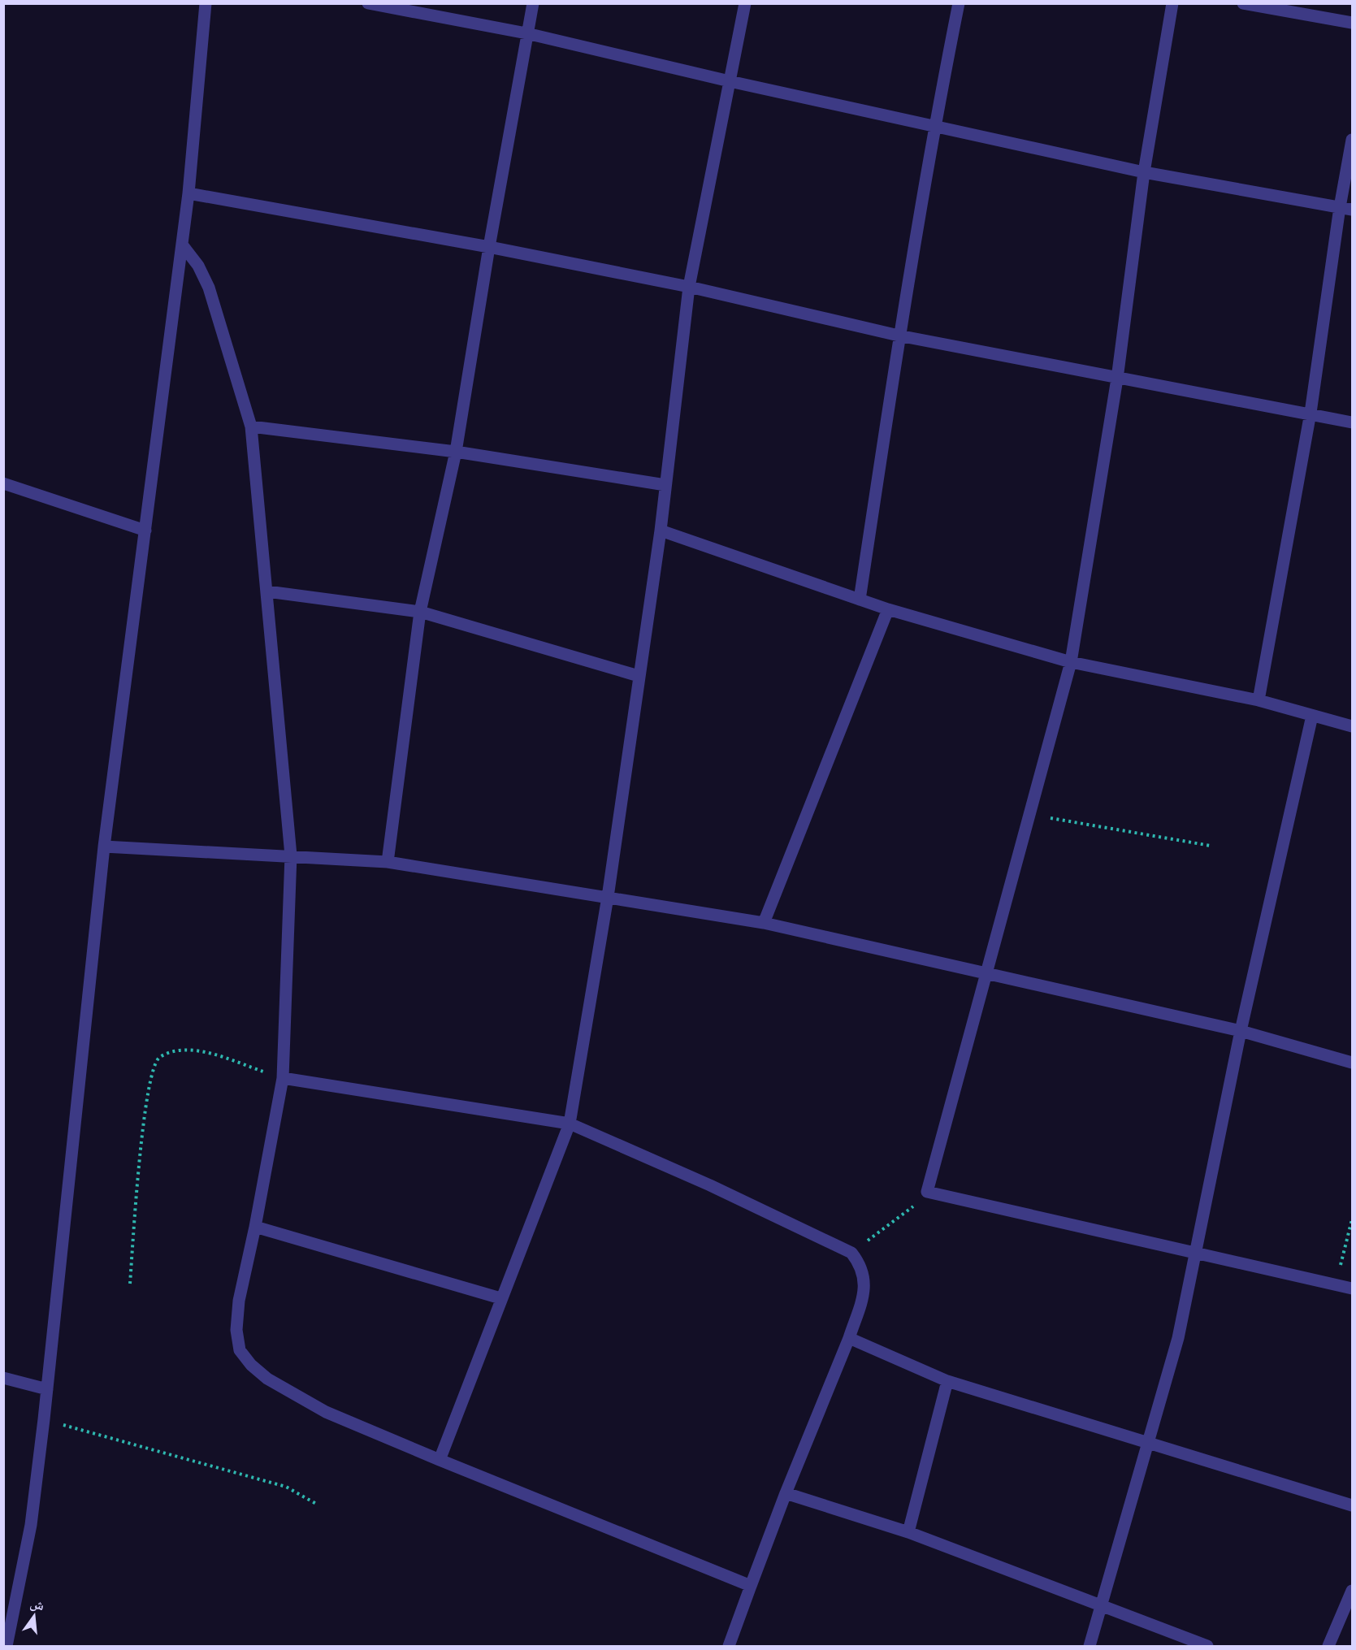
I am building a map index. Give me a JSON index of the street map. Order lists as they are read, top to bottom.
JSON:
{
  "north": "top"
}
